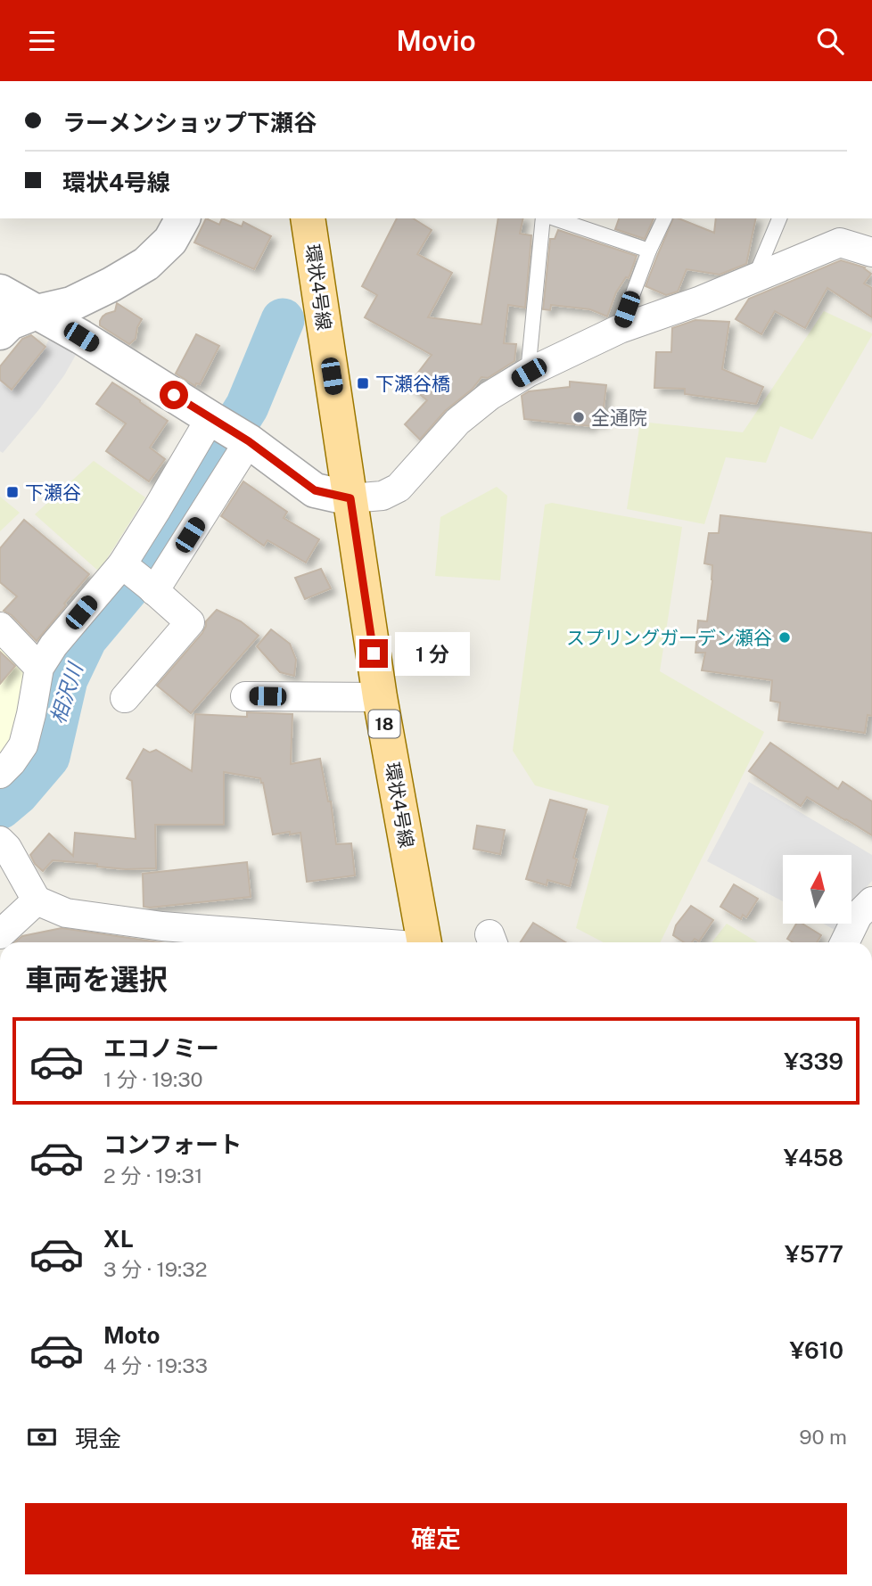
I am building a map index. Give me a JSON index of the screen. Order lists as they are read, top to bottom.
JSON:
{
  "streets": {
    "main road": ["環状4号線", "18"]
  },
  "water": ["相沢川"],
  "places": {
    "transit": ["下瀬谷橋", "下瀬谷"],
    "other": ["全通院", "スプリングガーデン瀬谷"]
  },
  "north": "top",
  "page": {
    "header": "Movio",
    "banner": ["ラーメンショップ下瀬谷", "環状4号線"],
    "bubble": "1 分",
    "heading": "車両を選択",
    "list": [
      {
        "name": "エコノミー",
        "note": "1 分 · 19:30",
        "value": "¥339"
      },
      {
        "name": "コンフォート",
        "note": "2 分 · 19:31",
        "value": "¥458"
      },
      {
        "name": "XL",
        "note": "3 分 · 19:32",
        "value": "¥577"
      },
      {
        "name": "Moto",
        "note": "4 分 · 19:33",
        "value": "¥610"
      }
    ],
    "pay": ["現金", "90 m"],
    "buttons": "確定"
  }
}
